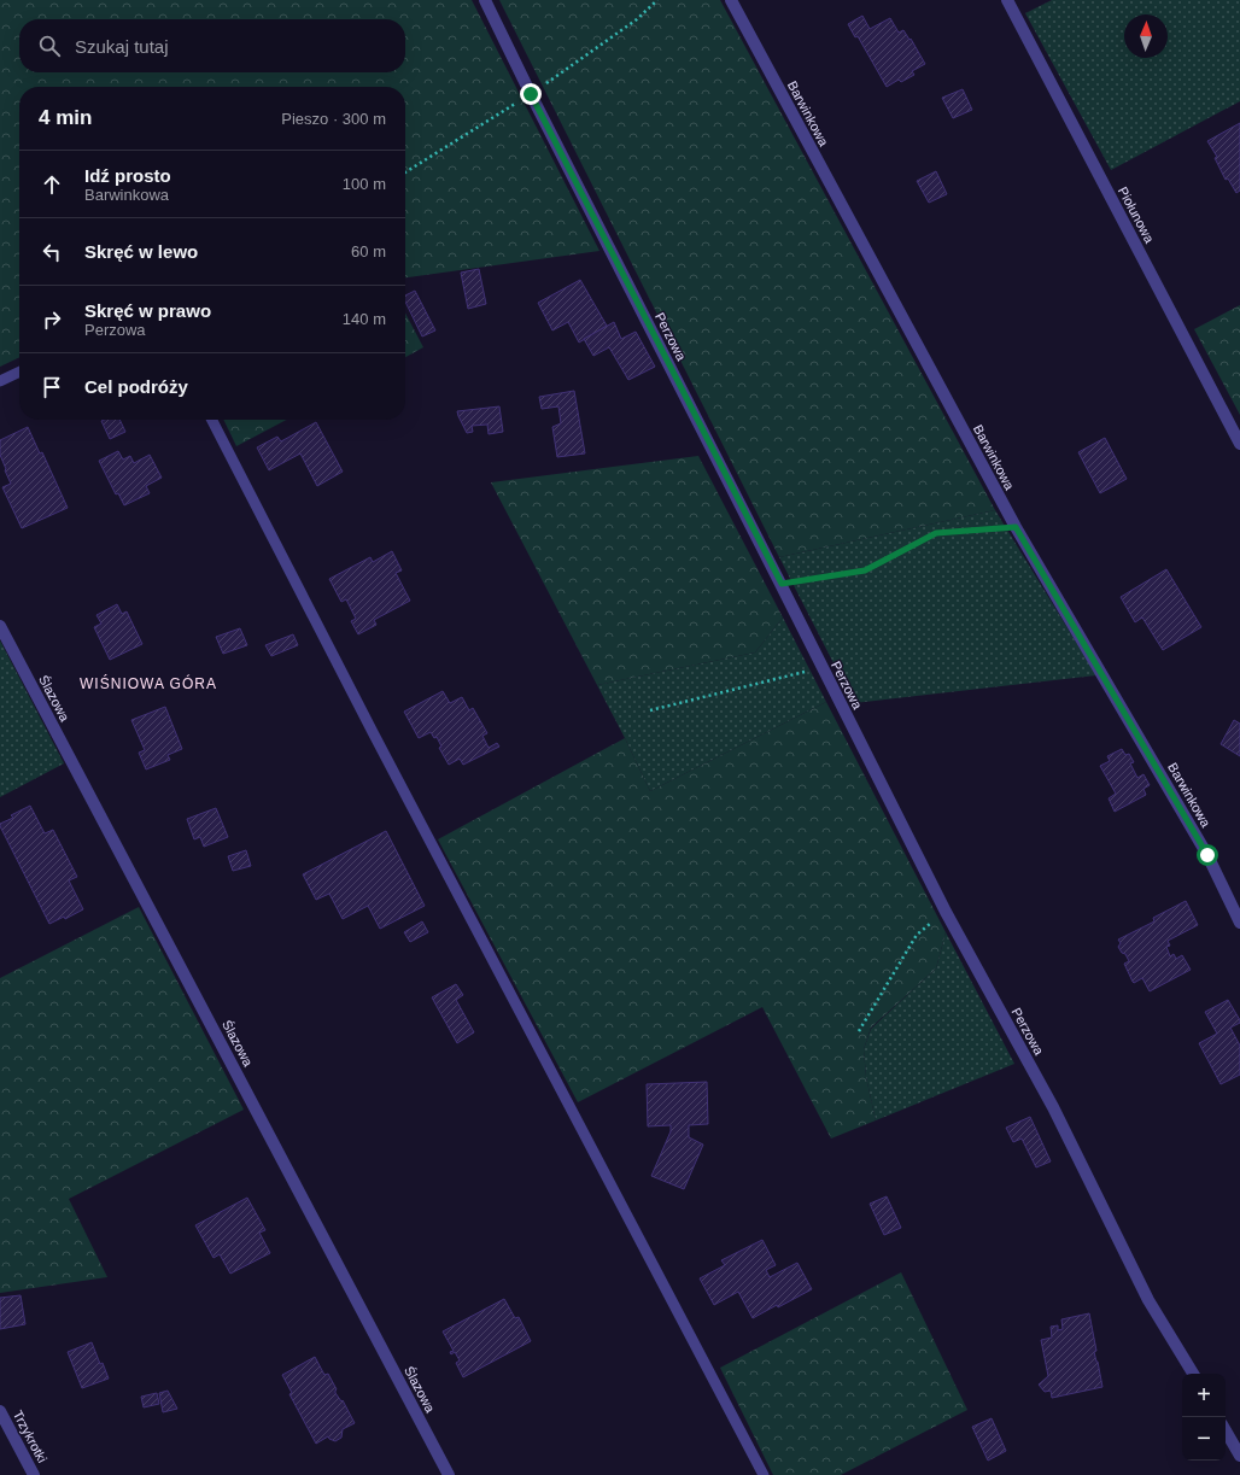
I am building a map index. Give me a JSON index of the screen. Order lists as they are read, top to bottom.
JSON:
{
  "streets": {
    "street": [
      "Barwinkowa",
      "Piołunowa",
      "Perzowa",
      "Ślazowa",
      "Trzykrotki"
    ]
  },
  "districts": ["WIŚNIOWA GÓRA"],
  "north": "top",
  "page": {
    "search": "Szukaj tutaj",
    "heading": ["4 min", "Pieszo · 300 m"],
    "list": [
      ["Idź prosto", "Barwinkowa", "100 m"],
      ["Skręć w lewo", "60 m"],
      ["Skręć w prawo", "Perzowa", "140 m"],
      "Cel podróży"
    ],
    "map_buttons": ["+", "−"]
  }
}
